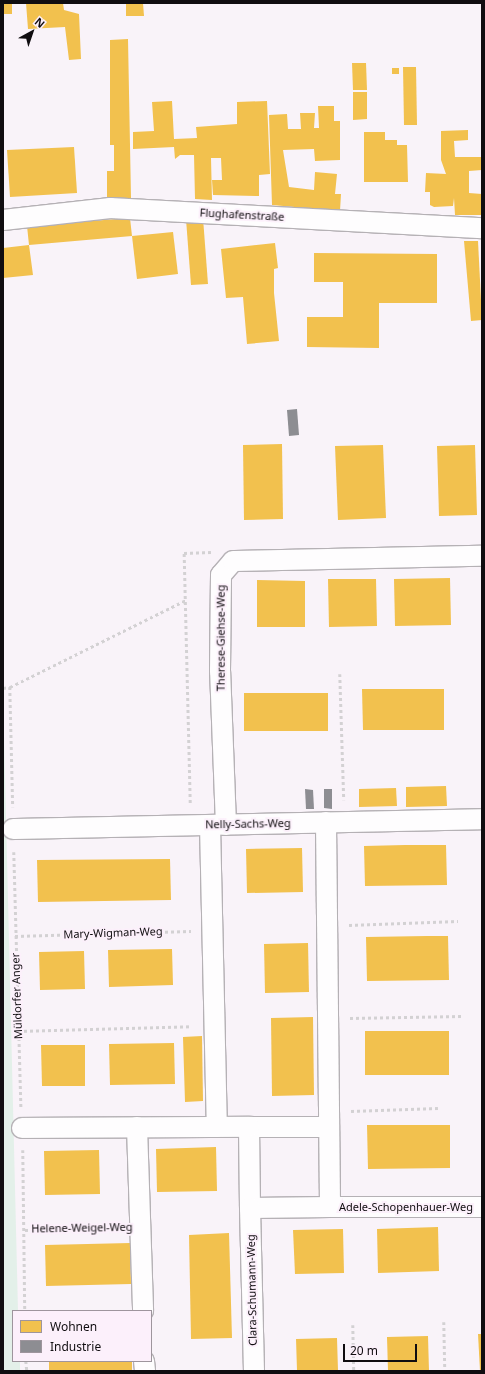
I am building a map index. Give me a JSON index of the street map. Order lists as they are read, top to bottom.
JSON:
{
  "streets": {
    "street": [
      "Flughafenstraße",
      "Therese-Giehse-Weg",
      "Nelly-Sachs-Weg",
      "Adele-Schopenhauer-Weg",
      "Helene-Weigel-Weg",
      "Clara-Schumann-Weg"
    ],
    "path": ["Mary-Wigman-Weg", "Müldorfer Anger"]
  },
  "crossings": [
    ["Therese-Giehse-Weg", "Nelly-Sachs-Weg"],
    ["Nelly-Sachs-Weg", "Müldorfer Anger"],
    ["Nelly-Sachs-Weg", "Adele-Schopenhauer-Weg"],
    ["Mary-Wigman-Weg", "Müldorfer Anger"],
    ["Müldorfer Anger", "Helene-Weigel-Weg"],
    ["Adele-Schopenhauer-Weg", "Clara-Schumann-Weg"]
  ],
  "legend": ["Wohnen", "Industrie"],
  "scale_bar": "20 m",
  "north": "top right"
}
